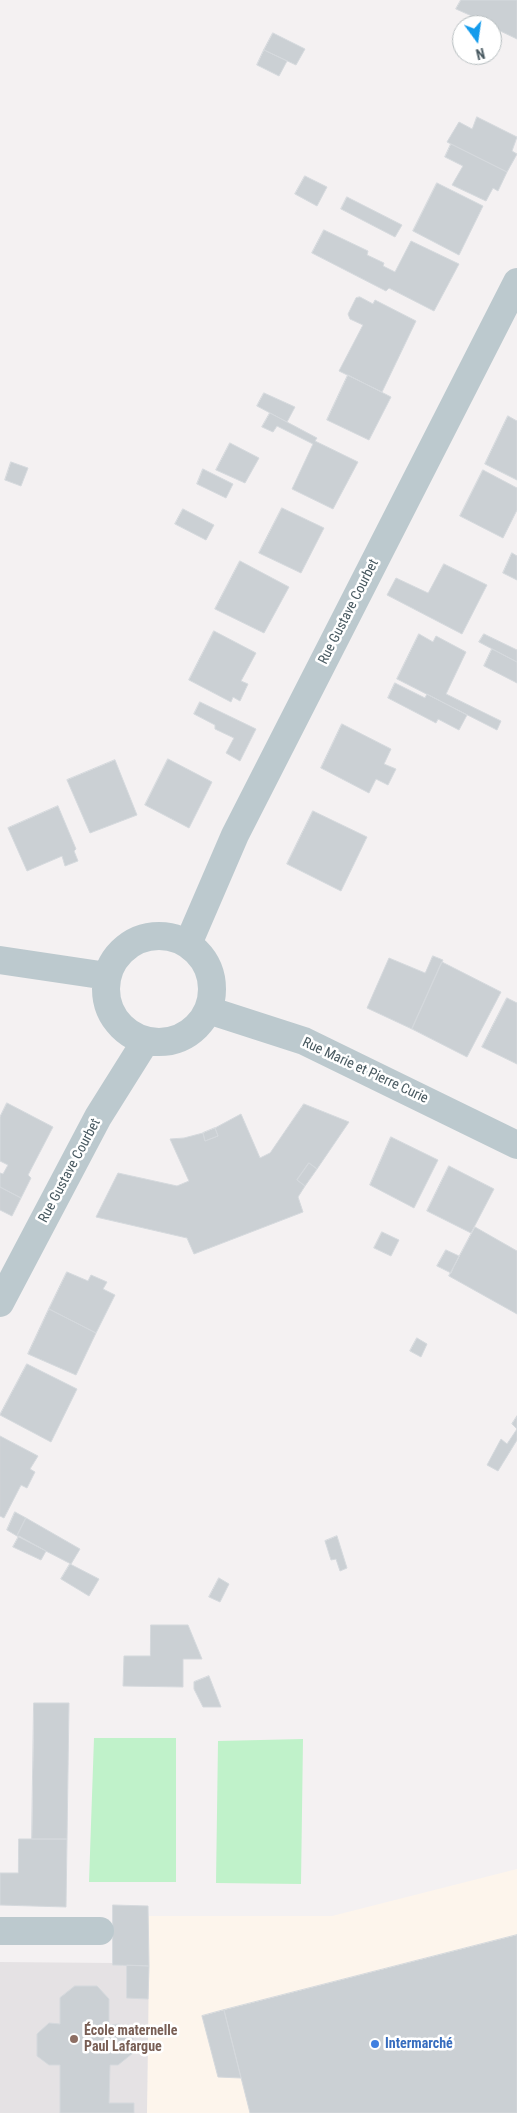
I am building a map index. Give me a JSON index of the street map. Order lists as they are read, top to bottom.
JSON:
{
  "streets": {
    "street": ["Rue Gustave Courbet", "Rue Marie et Pierre Curie"]
  },
  "crossings": [
    ["Rue Gustave Courbet", "Rue Marie et Pierre Curie"]
  ],
  "places": ["École maternelle Paul Lafargue", "Intermarché"],
  "north": "bottom"
}
